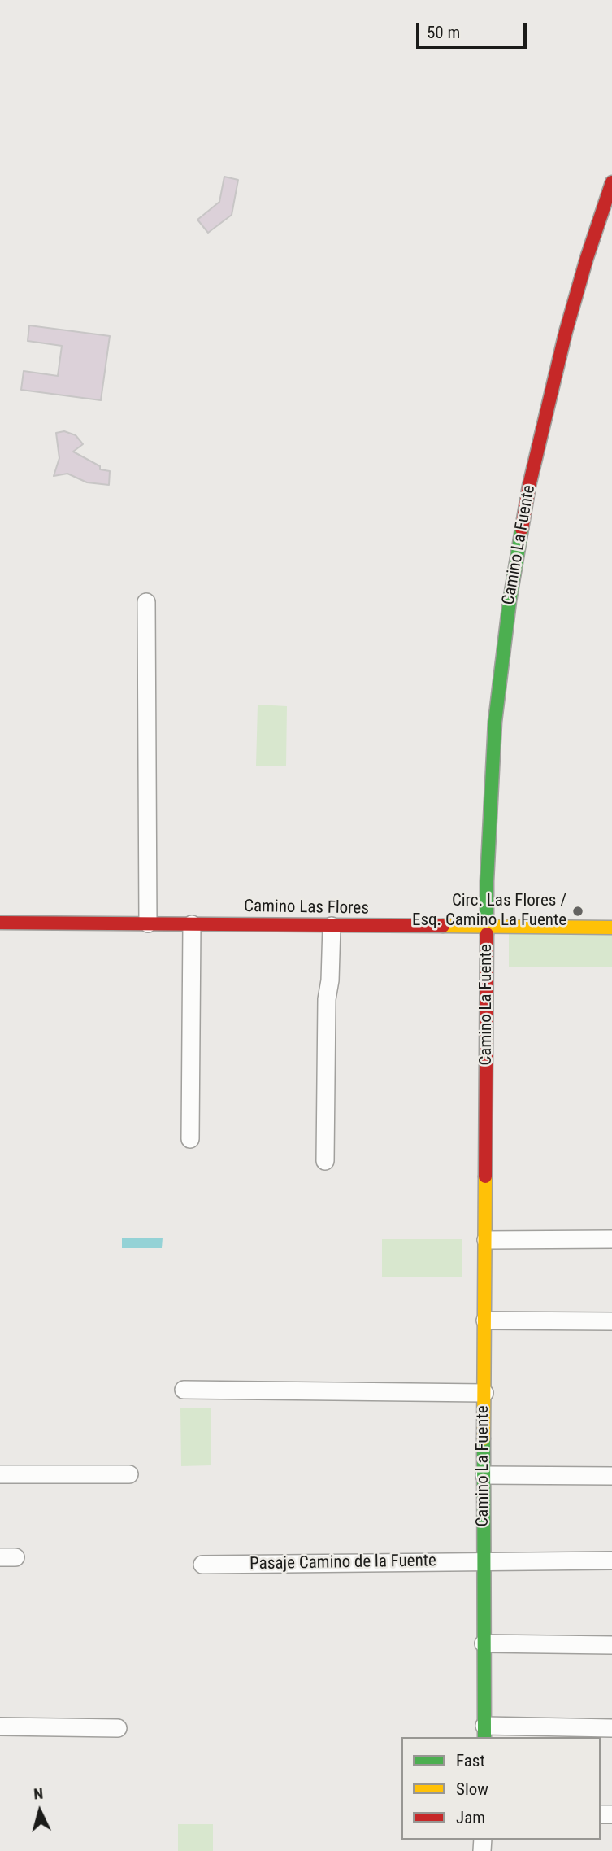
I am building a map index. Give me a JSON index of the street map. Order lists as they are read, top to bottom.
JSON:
{
  "streets": {
    "street": ["Camino La Fuente", "Camino Las Flores", "Pasaje Camino de la Fuente"]
  },
  "crossings": [
    ["Camino La Fuente", "Camino Las Flores"],
    ["Camino La Fuente", "Pasaje Camino de la Fuente"]
  ],
  "places": ["Circ. Las Flores / Esq. Camino La Fuente"],
  "legend": ["Fast", "Slow", "Jam"],
  "scale_bar": "50 m",
  "north": "top"
}
